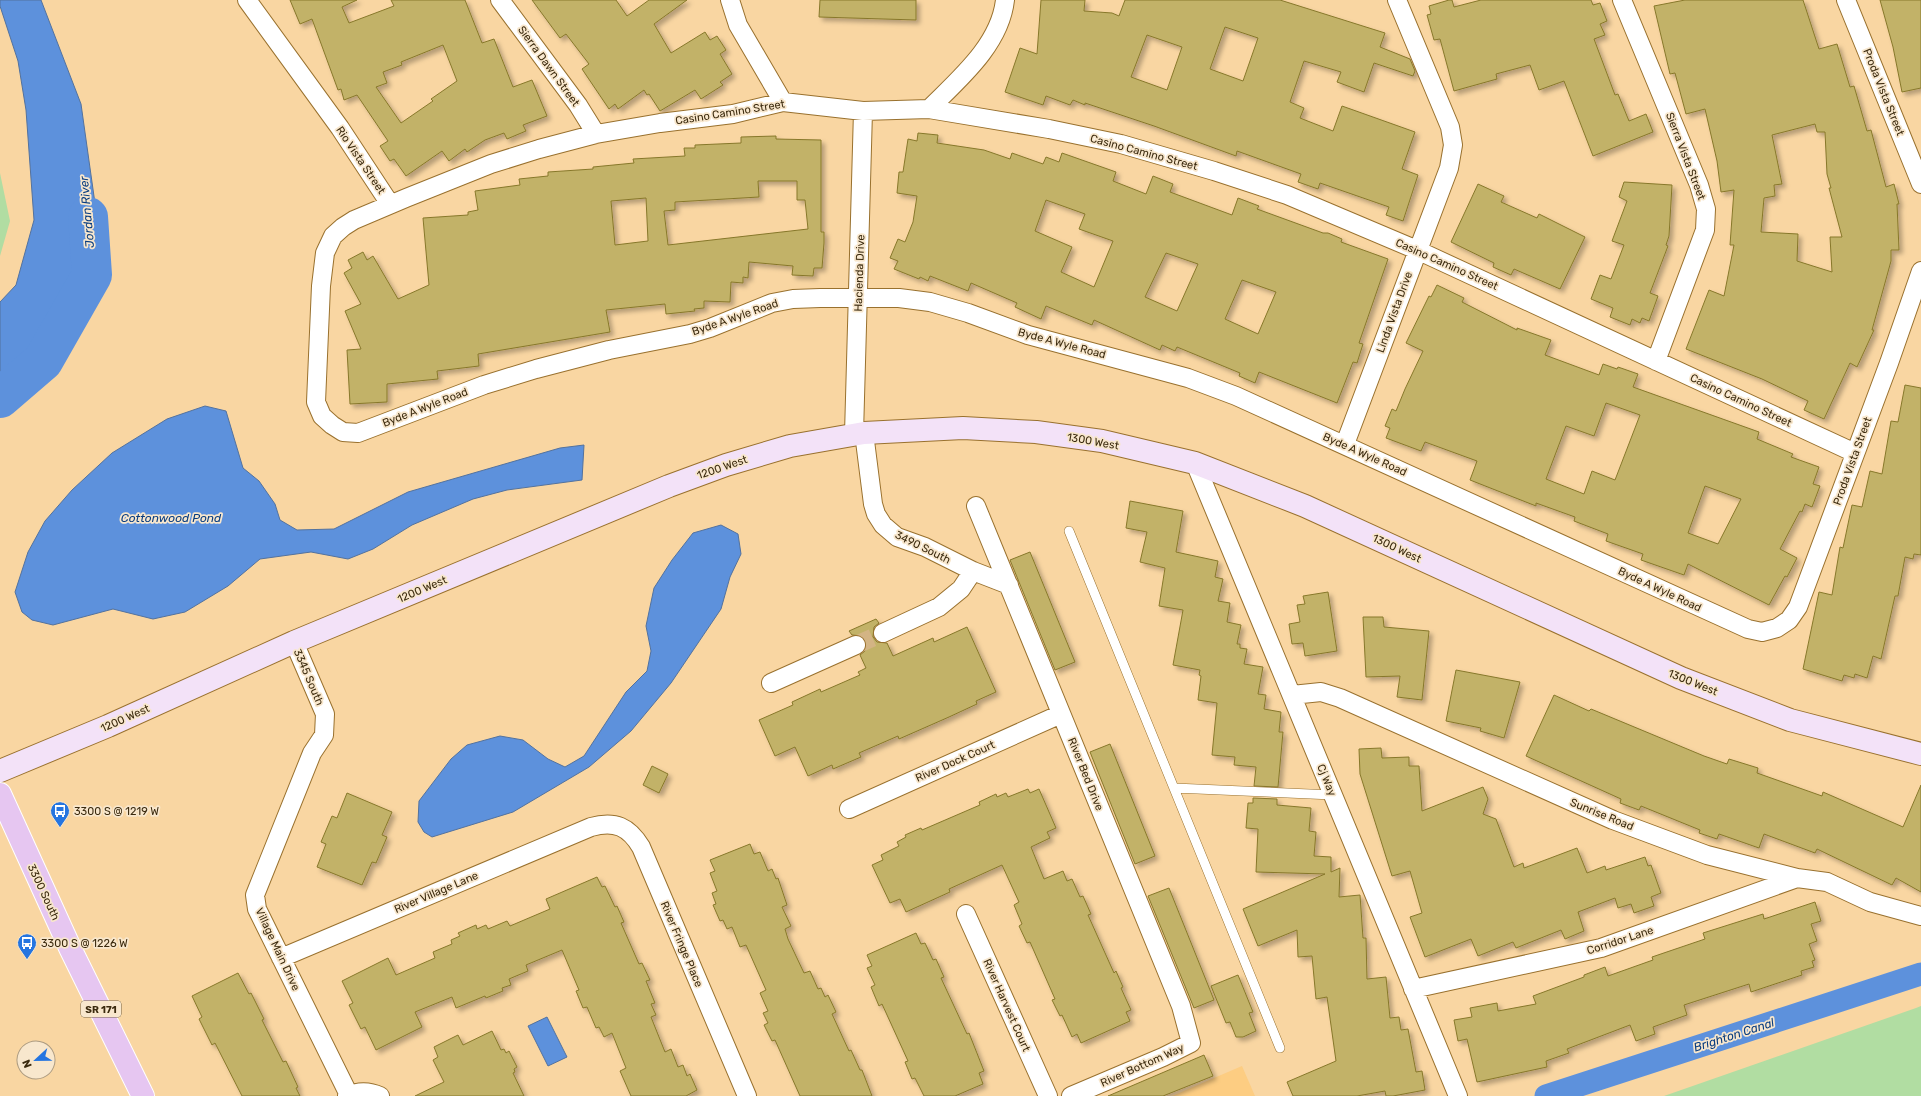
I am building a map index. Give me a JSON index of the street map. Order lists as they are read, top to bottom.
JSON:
{
  "streets": {
    "main road": ["3300 South", "SR 171"],
    "street": [
      "Sierra Dawn Street",
      "Proda Vista Street",
      "Casino Camino Street",
      "Sierra Vista Street",
      "Rio Vista Street",
      "Hacienda Drive",
      "Linda Vista Drive",
      "Byde A Wyle Road",
      "1300 West",
      "1200 West",
      "3490 South",
      "3345 South",
      "River Dock Court",
      "River Bed Drive",
      "Cj Way",
      "Sunrise Road",
      "River Village Lane",
      "Corridor Lane",
      "River Fringe Place",
      "Village Main Drive",
      "River Harvest Court",
      "River Bottom Way"
    ]
  },
  "crossings": [
    ["Sierra Dawn Street", "Casino Camino Street"],
    ["Proda Vista Street", "Casino Camino Street"],
    ["Proda Vista Street", "Byde A Wyle Road"],
    ["Casino Camino Street", "Sierra Vista Street"],
    ["Casino Camino Street", "Rio Vista Street"],
    ["Casino Camino Street", "Hacienda Drive"],
    ["Casino Camino Street", "Linda Vista Drive"],
    ["Rio Vista Street", "Byde A Wyle Road"],
    ["Hacienda Drive", "Byde A Wyle Road"],
    ["Hacienda Drive", "1300 West"],
    ["Hacienda Drive", "1200 West"],
    ["Hacienda Drive", "3490 South"],
    ["Linda Vista Drive", "Byde A Wyle Road"],
    ["1300 West", "1200 West"],
    ["1300 West", "3490 South"],
    ["1300 West", "Cj Way"],
    ["1200 West", "3490 South"],
    ["1200 West", "3345 South"],
    ["3490 South", "River Bed Drive"],
    ["3345 South", "Village Main Drive"],
    ["River Dock Court", "River Bed Drive"],
    ["River Bed Drive", "River Bottom Way"],
    ["Cj Way", "Sunrise Road"],
    ["Cj Way", "Corridor Lane"],
    ["Sunrise Road", "Corridor Lane"],
    ["River Village Lane", "River Fringe Place"],
    ["River Village Lane", "Village Main Drive"]
  ],
  "water": ["Jordan River", "Cottonwood Pond", "Brighton Canal"],
  "places": {
    "bus stop": ["3300 S @ 1219 W", "3300 S @ 1226 W"]
  },
  "north": "left"
}
